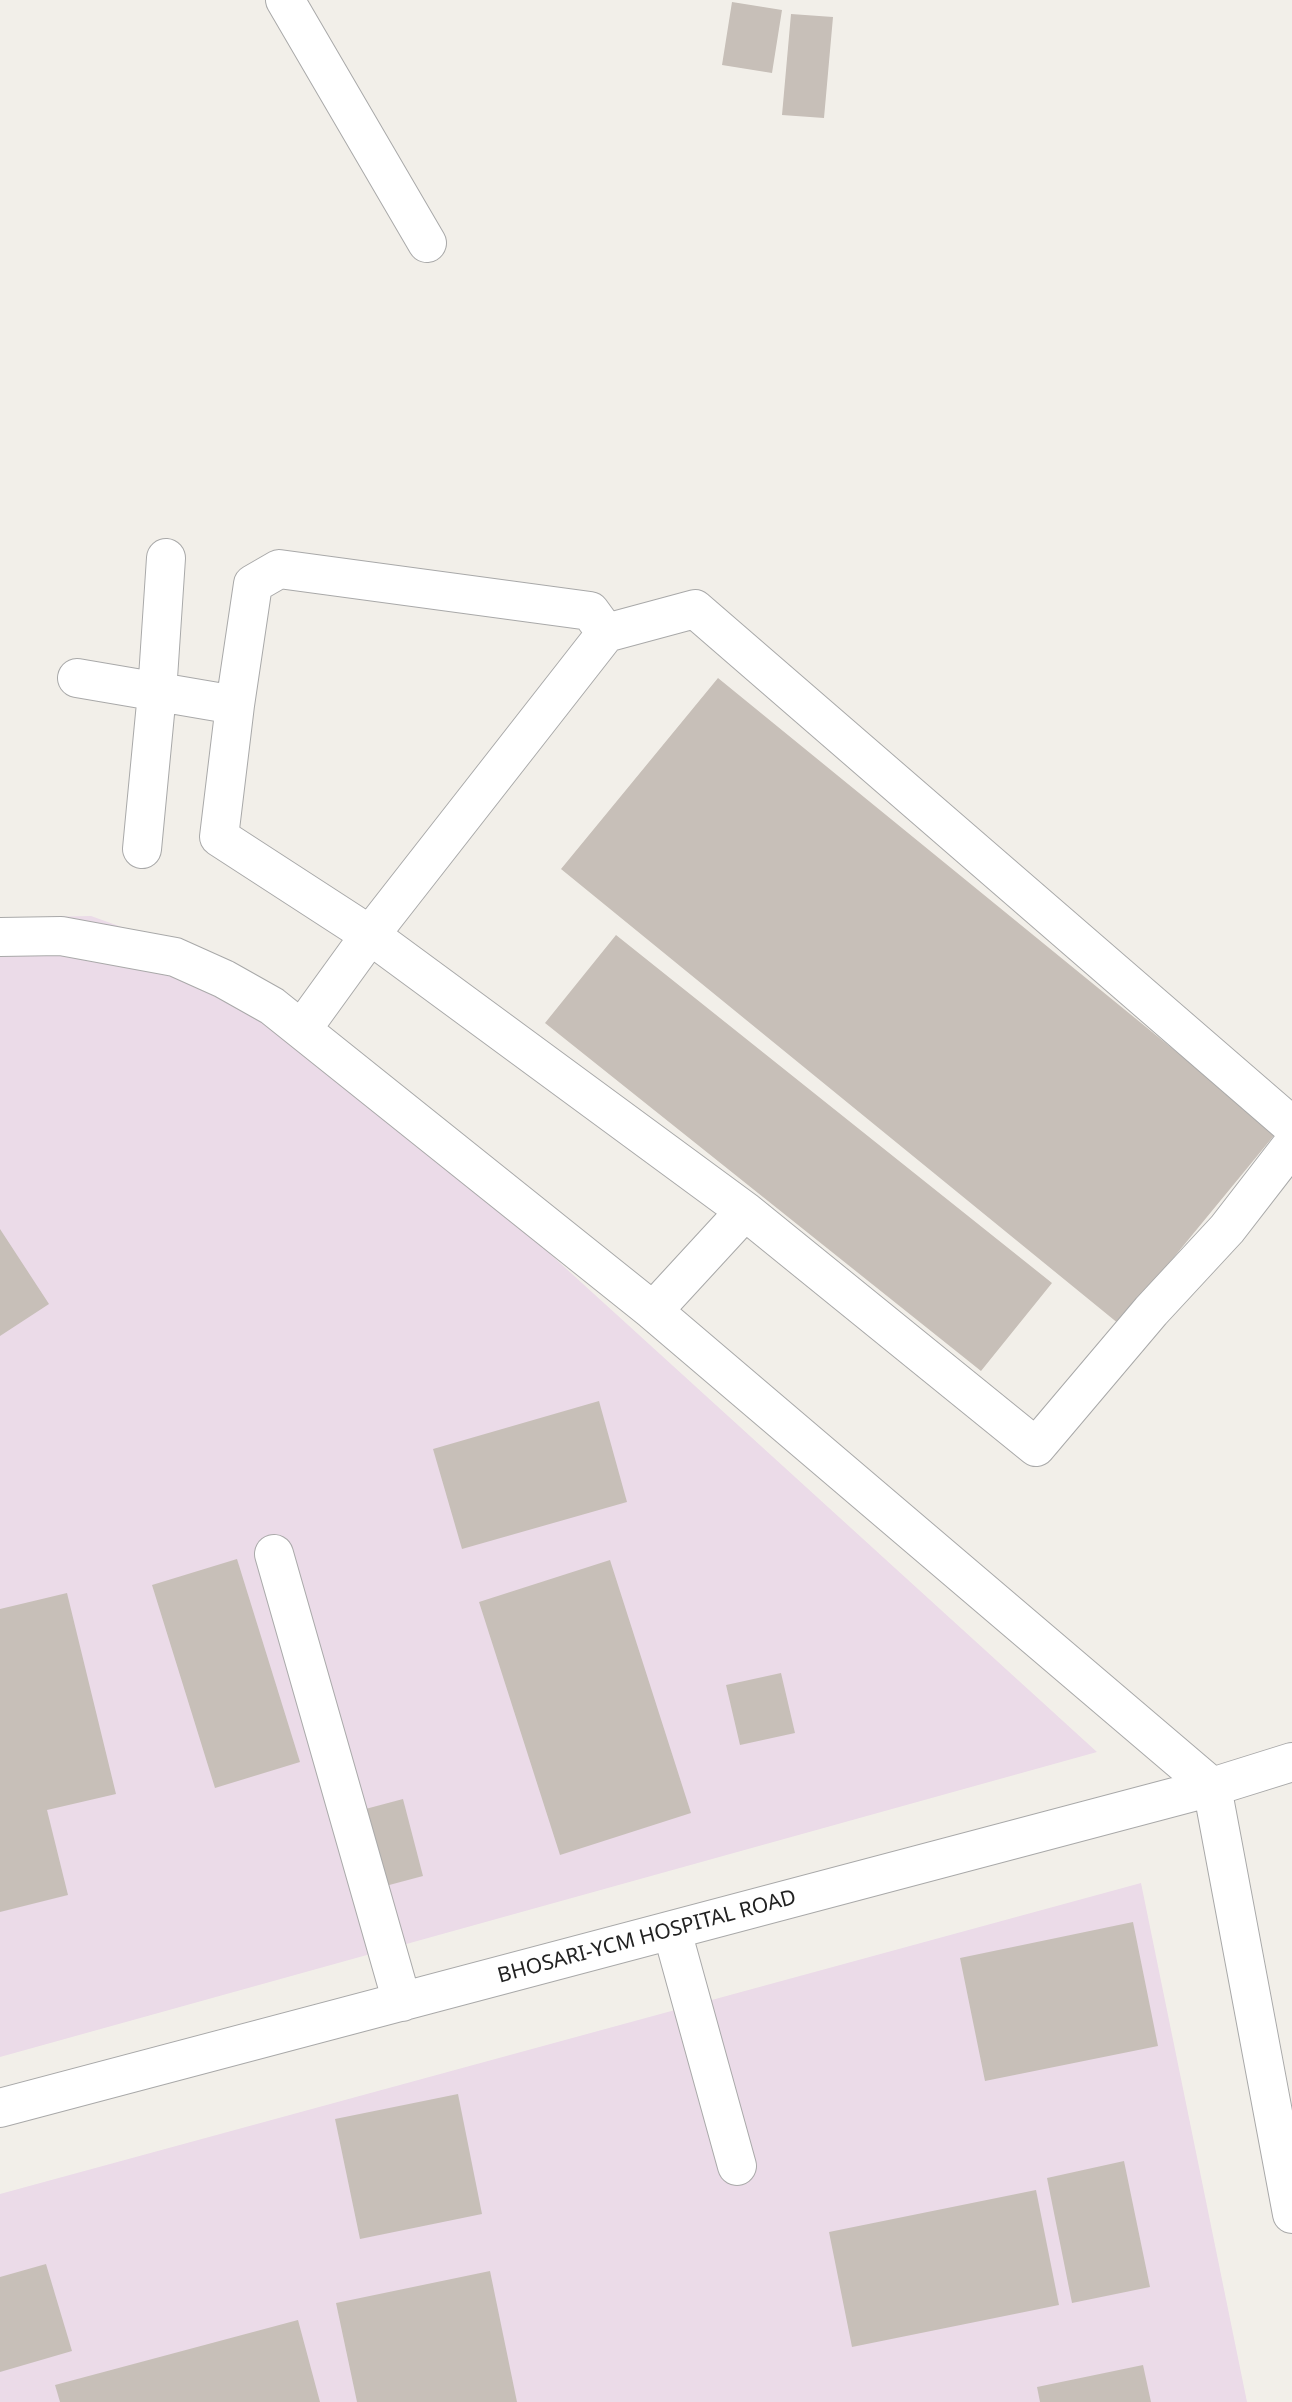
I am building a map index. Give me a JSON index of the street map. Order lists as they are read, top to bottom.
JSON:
{
  "streets": {
    "street": ["BHOSARI-YCM HOSPITAL ROAD"]
  }
}
